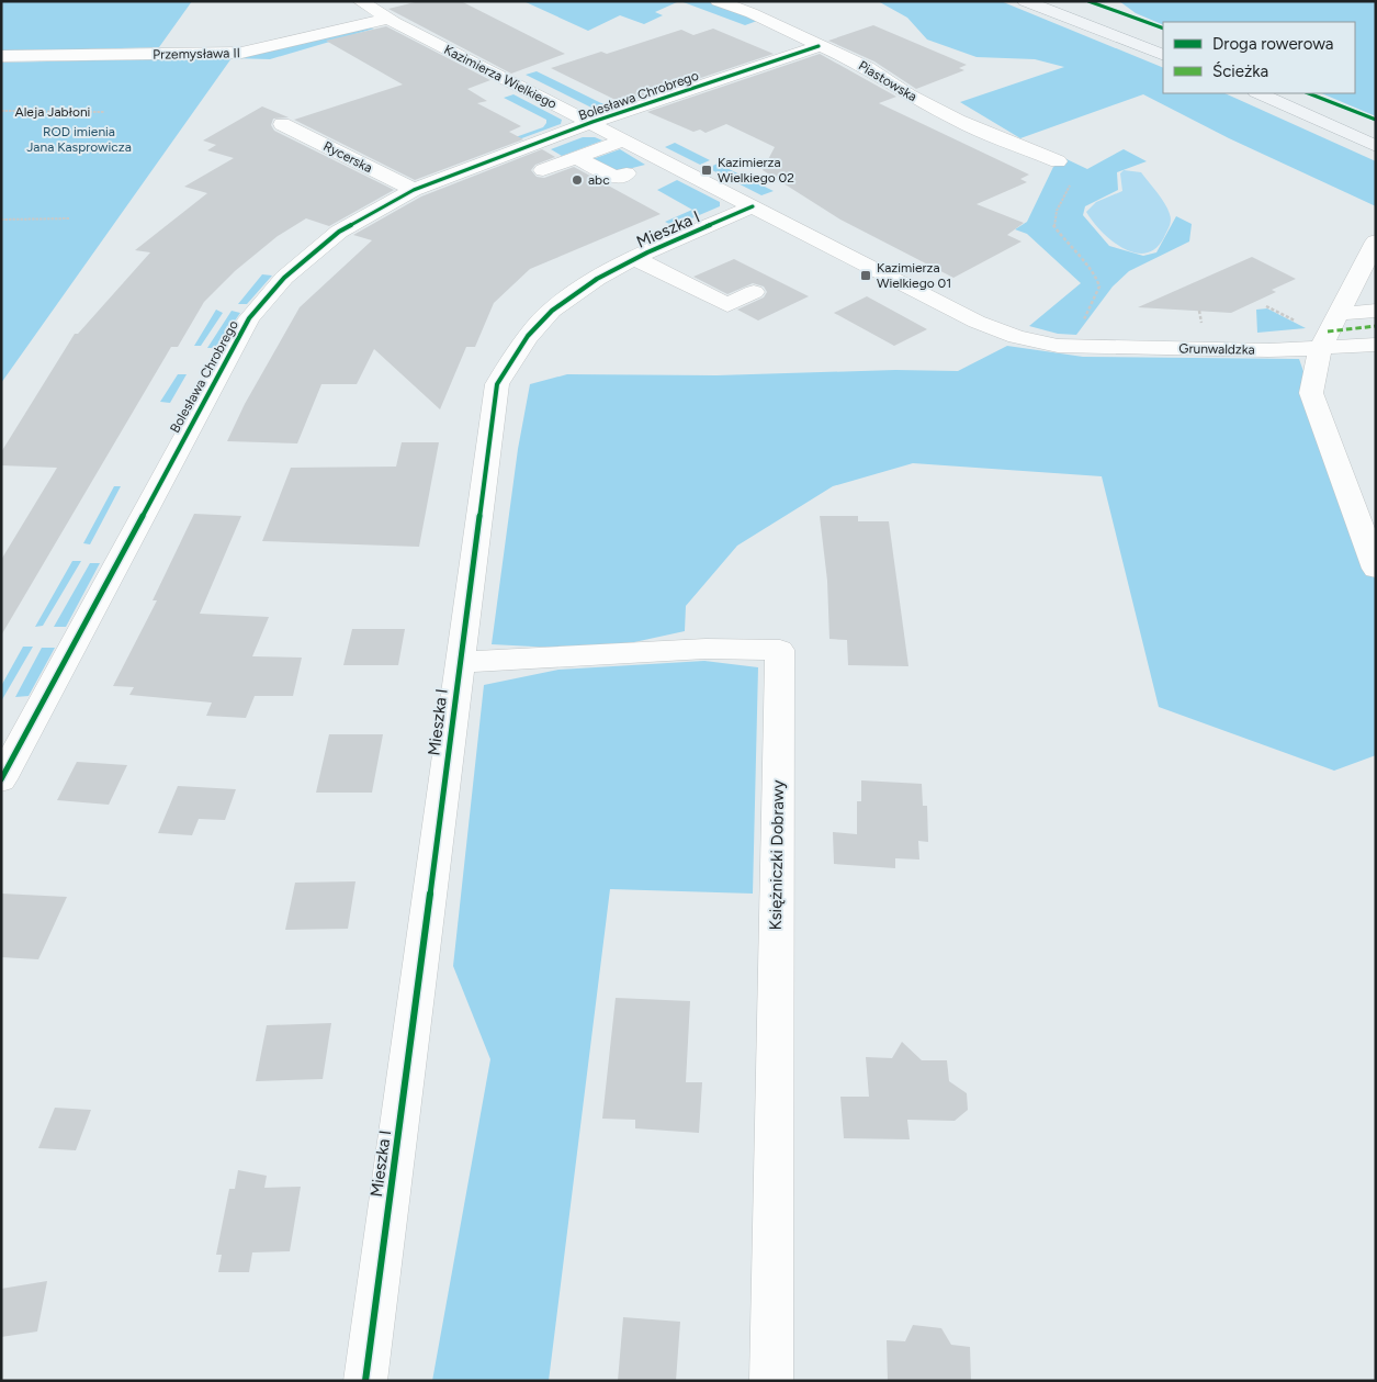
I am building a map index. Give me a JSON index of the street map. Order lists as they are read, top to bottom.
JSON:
{
  "streets": {
    "street": [
      "Przemysława II",
      "Kazimierza Wielkiego",
      "Piastowska",
      "Bolesława Chrobrego",
      "Rycerska",
      "Mieszka I",
      "Grunwaldzka",
      "Księżniczki Dobrawy"
    ],
    "path": ["Aleja Jabłoni"]
  },
  "crossings": [
    ["Przemysława II", "Kazimierza Wielkiego"],
    ["Kazimierza Wielkiego", "Bolesława Chrobrego"],
    ["Kazimierza Wielkiego", "Mieszka I"],
    ["Kazimierza Wielkiego", "Grunwaldzka"],
    ["Piastowska", "Bolesława Chrobrego"],
    ["Bolesława Chrobrego", "Rycerska"],
    ["Mieszka I", "Księżniczki Dobrawy"]
  ],
  "parks": ["ROD imienia Jana Kasprowicza"],
  "places": {
    "transit": ["Kazimierza Wielkiego 02", "Kazimierza Wielkiego 01"],
    "other": ["abc"]
  },
  "legend": ["Droga rowerowa", "Ścieżka"]
}
